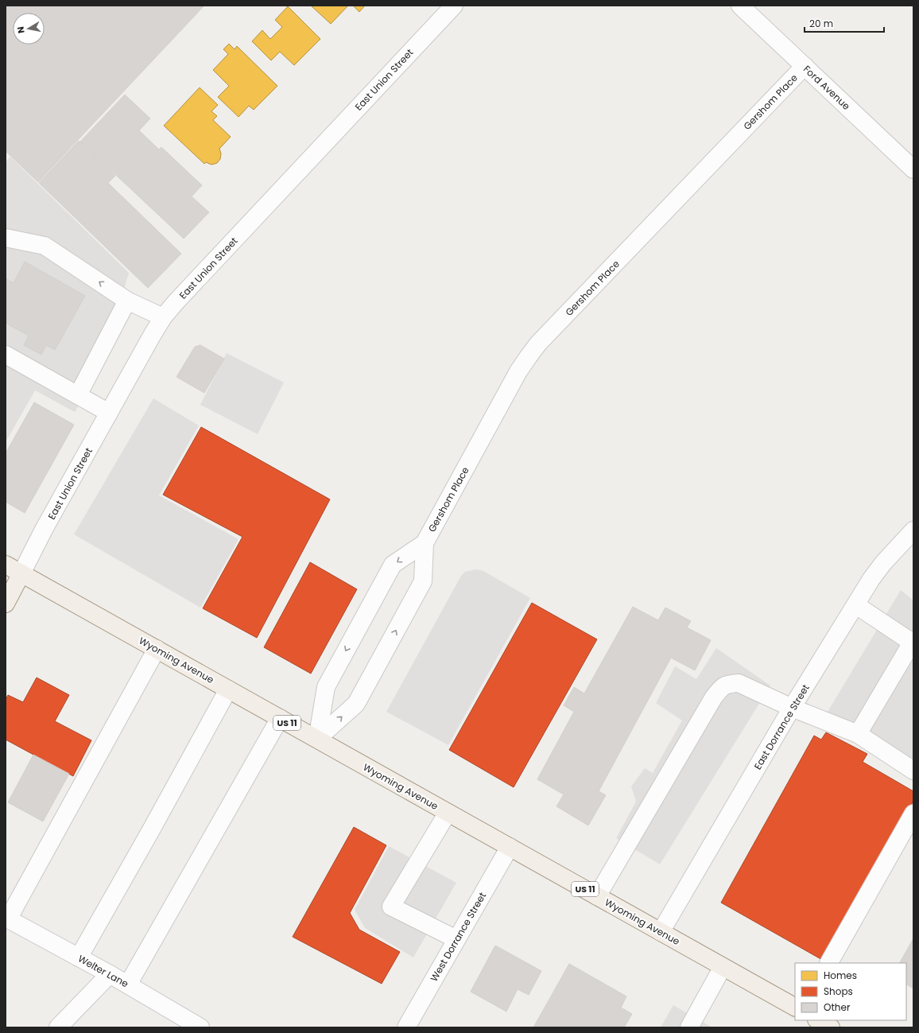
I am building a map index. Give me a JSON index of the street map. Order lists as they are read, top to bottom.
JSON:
{
  "streets": {
    "main road": ["Wyoming Avenue", "US 11"],
    "street": [
      "East Union Street",
      "Ford Avenue",
      "Gershom Place",
      "East Dorrance Street",
      "West Dorrance Street",
      "Welter Lane"
    ]
  },
  "crossings": [
    ["East Union Street", "Wyoming Avenue"],
    ["Ford Avenue", "Gershom Place"],
    ["Gershom Place", "Wyoming Avenue"],
    ["Wyoming Avenue", "East Dorrance Street"],
    ["Wyoming Avenue", "West Dorrance Street"]
  ],
  "legend": ["Homes", "Shops", "Other"],
  "scale_bar": "20 m",
  "north": "left"
}
